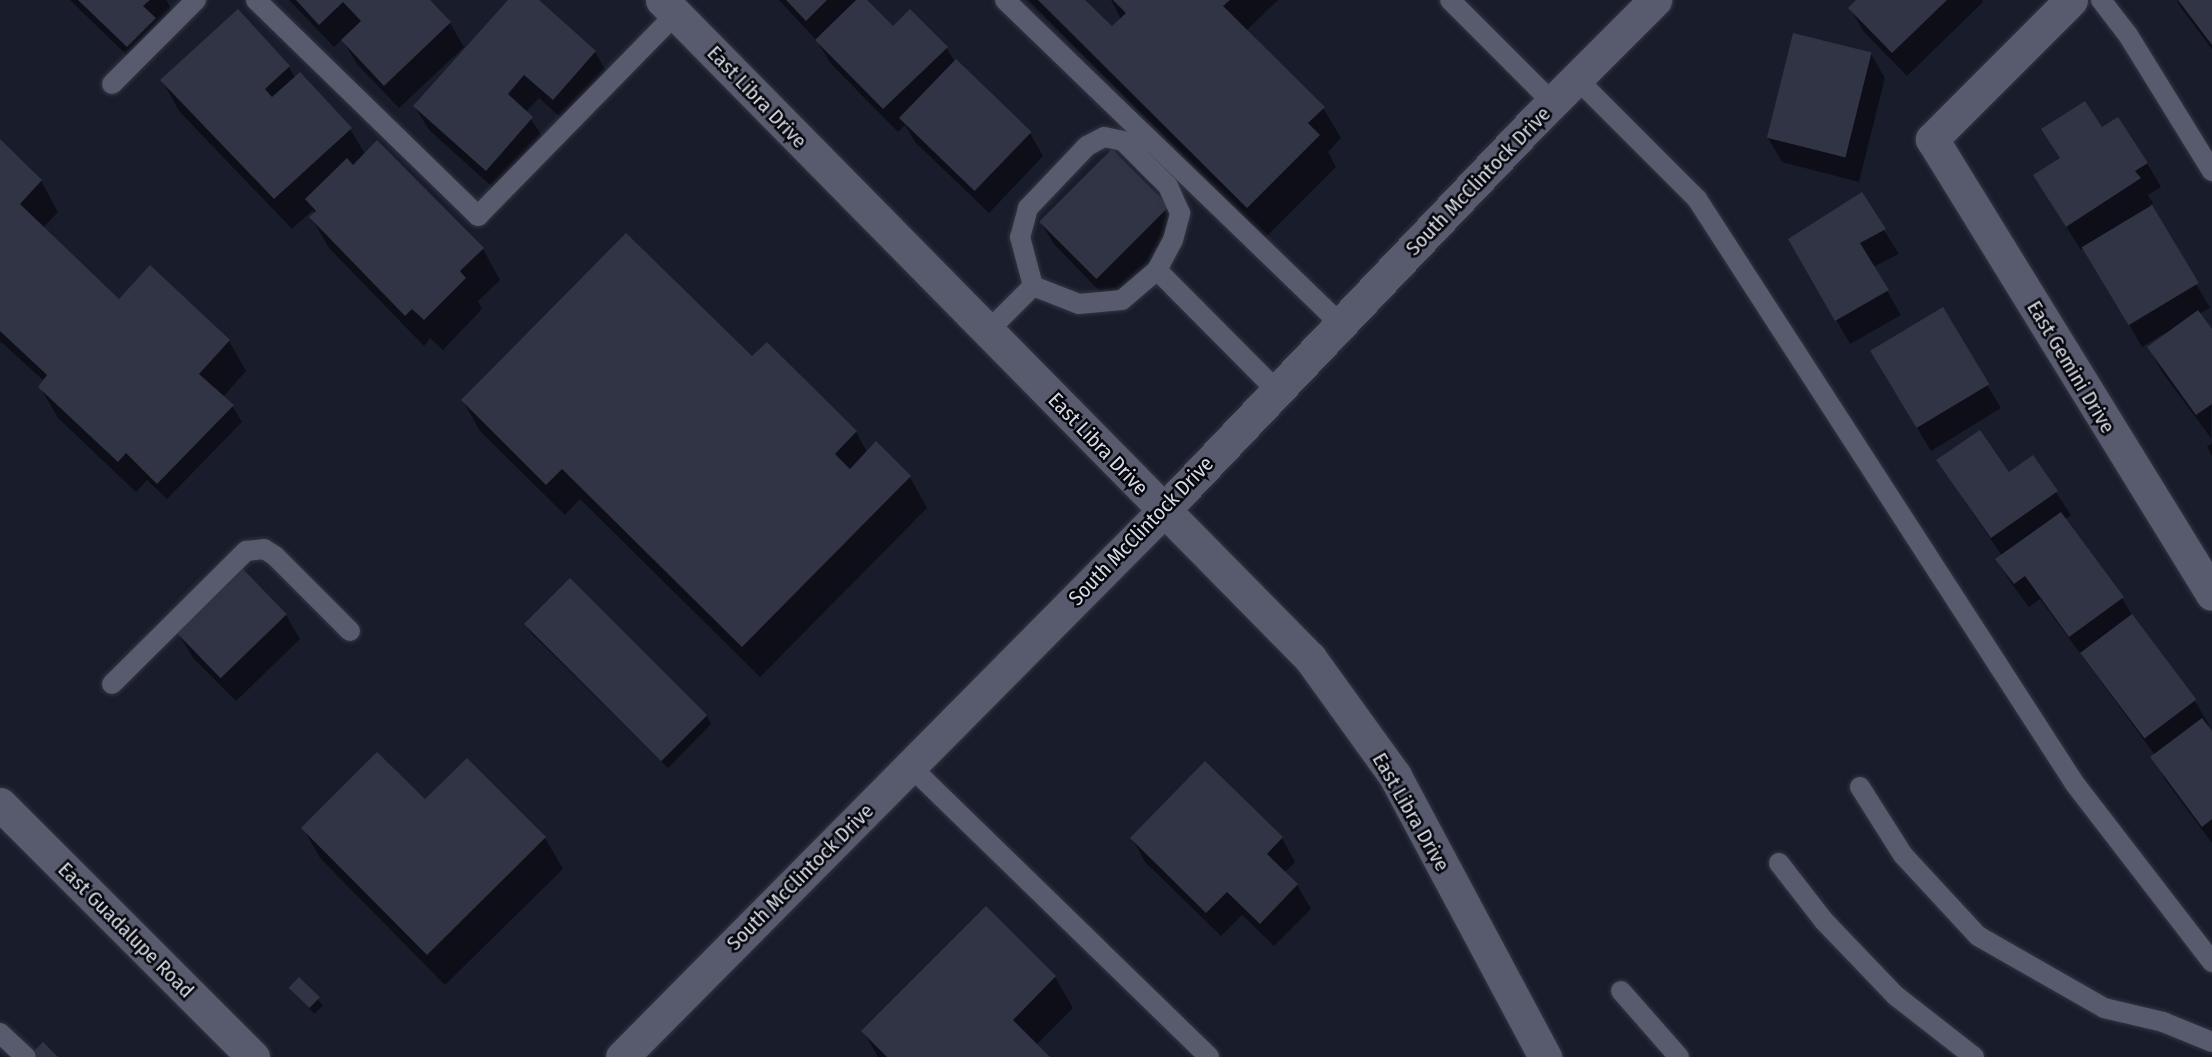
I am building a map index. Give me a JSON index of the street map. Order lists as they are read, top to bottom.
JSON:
{
  "streets": {
    "street": [
      "East Libra Drive",
      "South McClintock Drive",
      "East Gemini Drive",
      "East Guadalupe Road"
    ]
  },
  "crossings": [
    ["East Libra Drive", "South McClintock Drive"]
  ]
}
